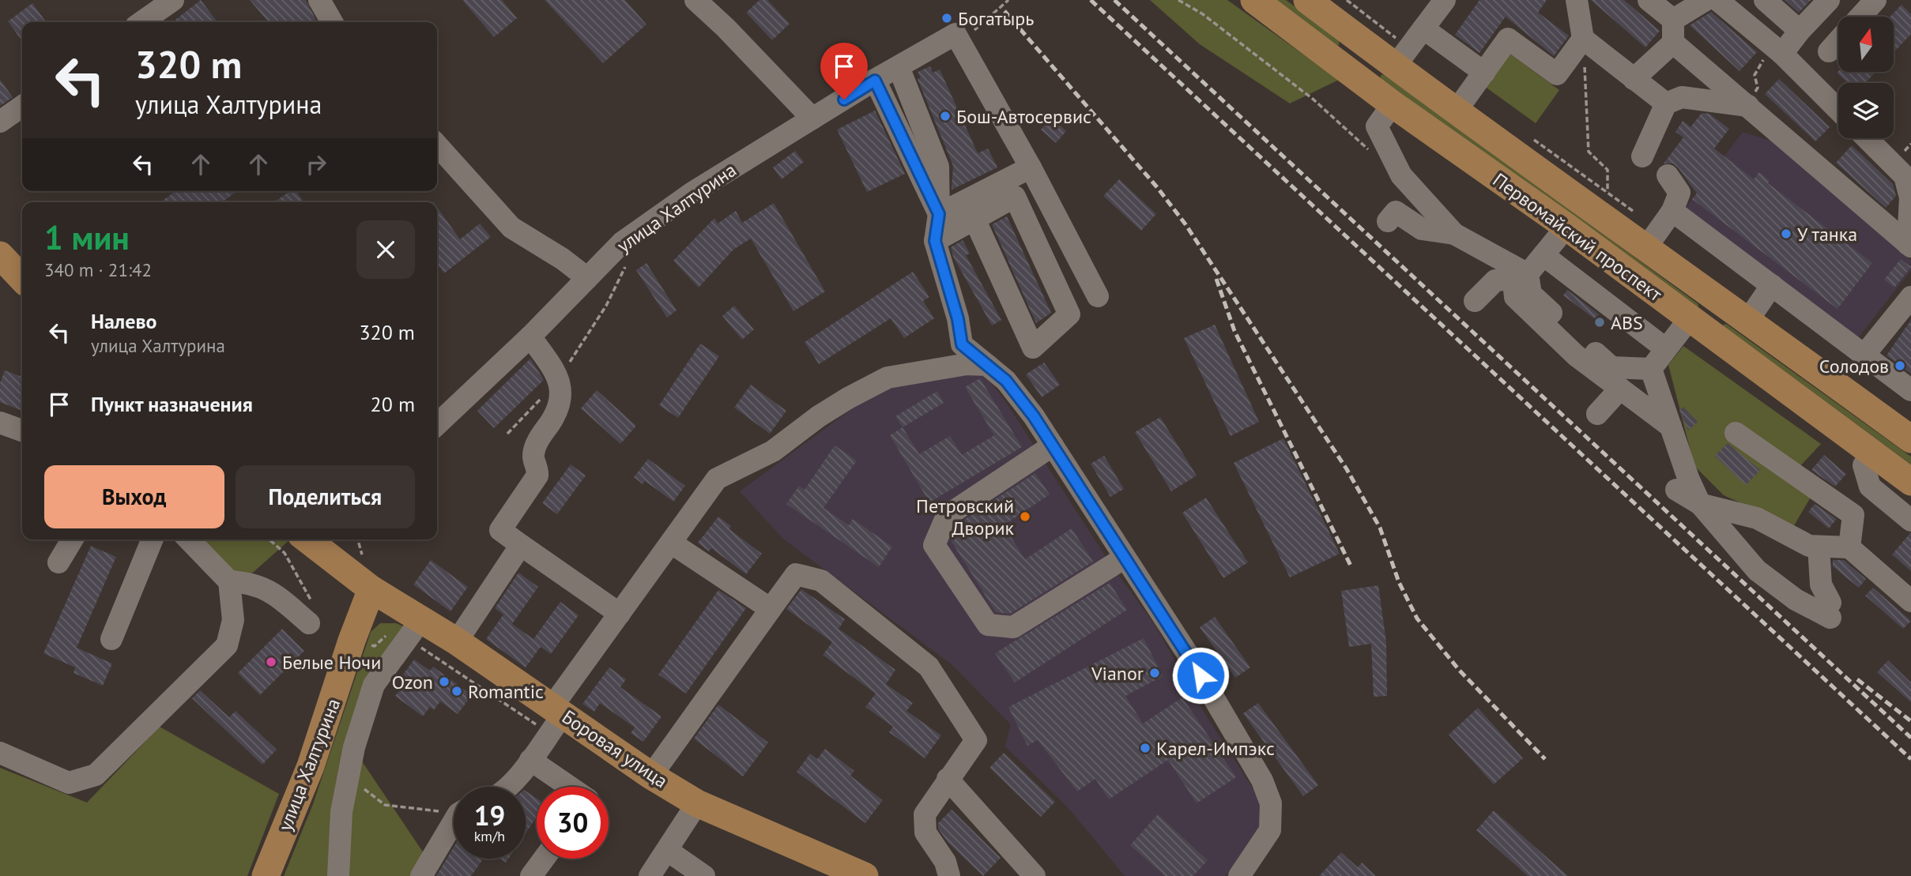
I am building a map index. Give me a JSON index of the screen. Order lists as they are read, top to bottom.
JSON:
{
  "streets": {
    "main road": ["улица Халтурина", "Первомайский проспект", "Боровая улица"]
  },
  "crossings": [
    ["улица Халтурина", "Боровая улица"]
  ],
  "places": [
    "Богатырь",
    "Бош-Автосервис",
    "У танка",
    "ABS",
    "Солодов",
    "Петровский Дворик",
    "Белые Ночи",
    "Vianor",
    "Ozon",
    "Romantic",
    "Карел-Импэкс"
  ],
  "north": "top",
  "page": {
    "turn": ["320 m", "улица Халтурина"],
    "heading": ["1 мин", "340 m · 21:42"],
    "list": [
      {
        "name": "Налево",
        "note": "улица Халтурина",
        "value": "320 m"
      },
      {
        "name": "Пункт назначения",
        "value": "20 m"
      }
    ],
    "buttons": ["Выход", "Поделиться"],
    "speed": "19 km/h",
    "limit": "30"
  }
}
